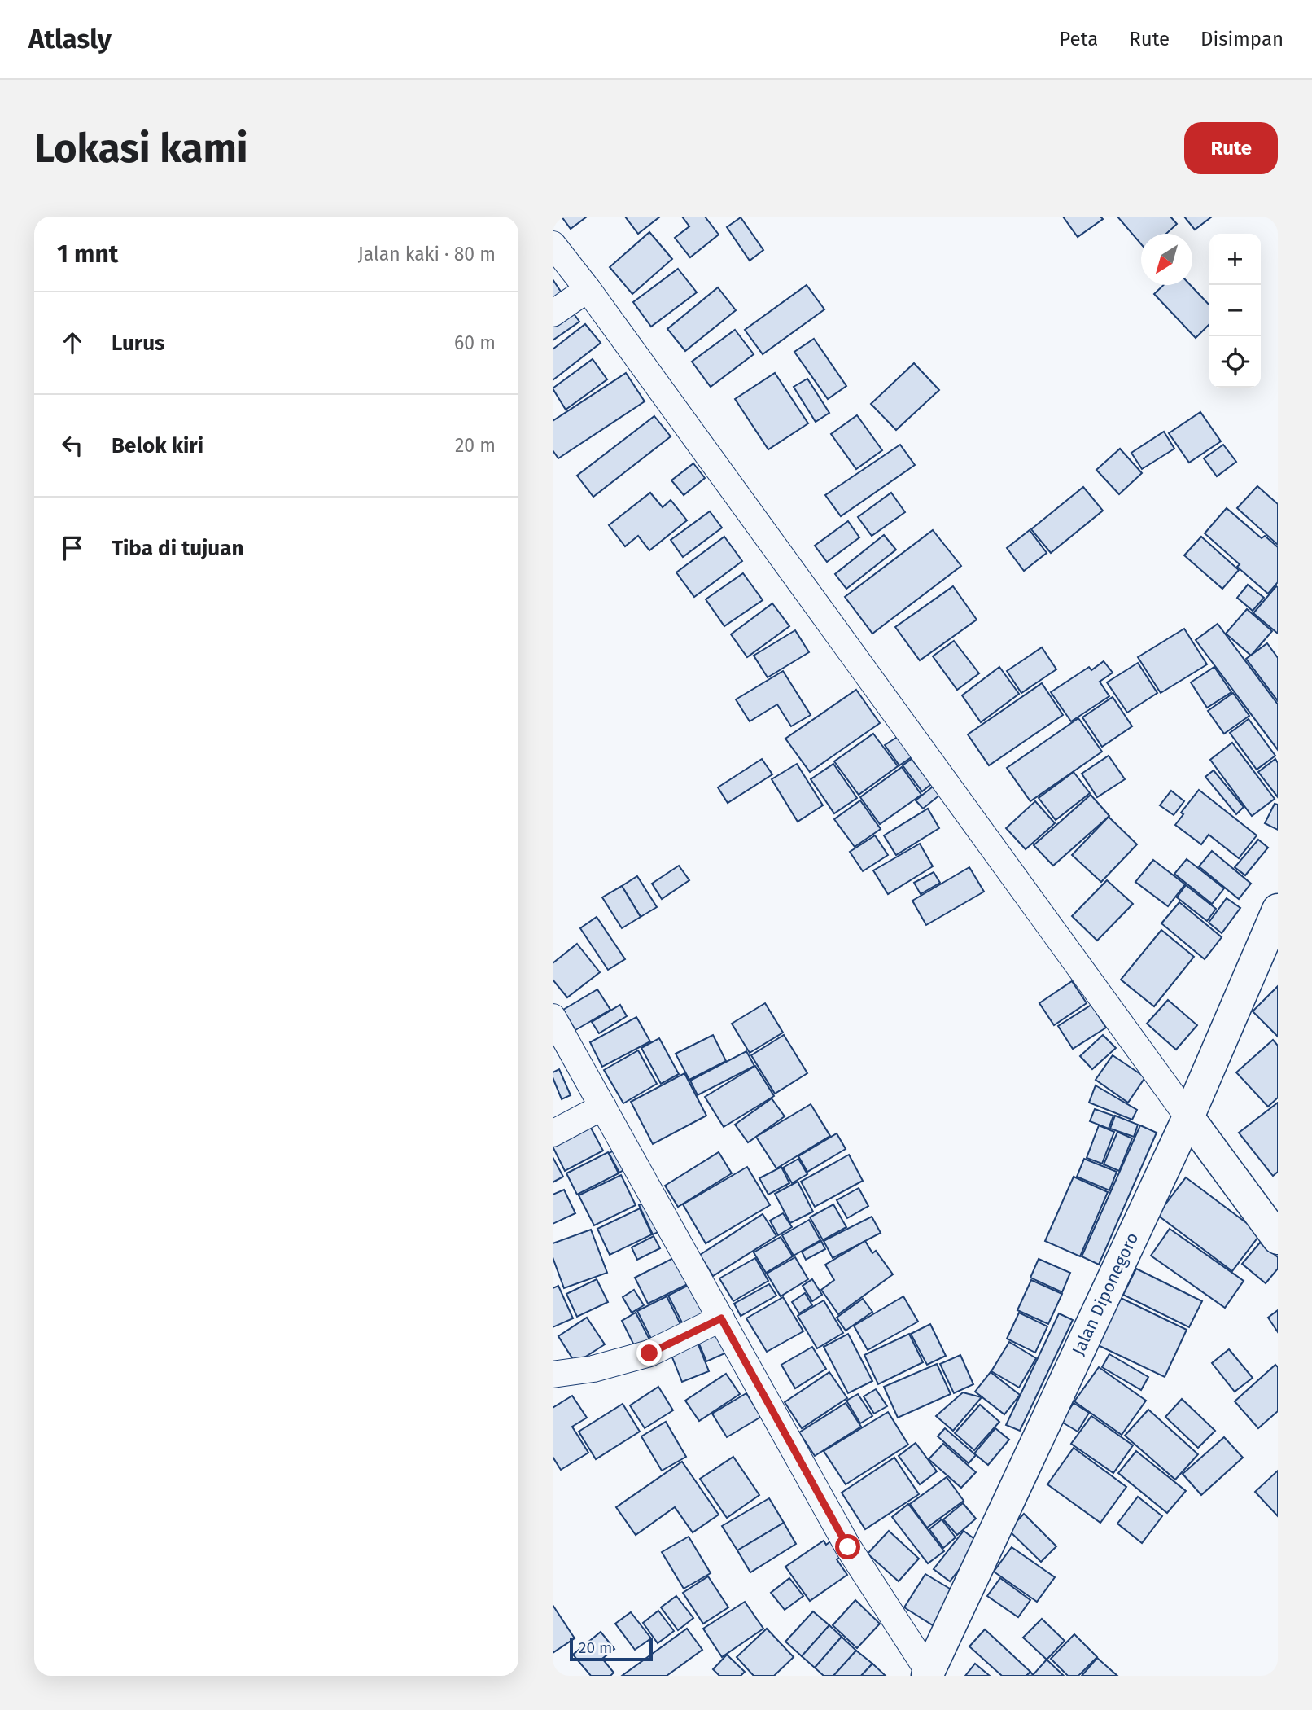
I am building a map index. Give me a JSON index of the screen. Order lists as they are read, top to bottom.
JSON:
{
  "streets": {
    "main road": ["Jalan Diponegoro"]
  },
  "scale_bar": "20 m",
  "north": "bottom left",
  "page": {
    "header": "Atlasly",
    "nav": ["Peta", "Rute", "Disimpan"],
    "buttons": "Rute",
    "title": "Lokasi kami",
    "heading": ["1 mnt", "Jalan kaki · 80 m"],
    "map_buttons": ["+", "−"],
    "list": [
      ["Lurus", "60 m"],
      ["Belok kiri", "20 m"],
      "Tiba di tujuan"
    ],
    "scale": "20 m"
  }
}
